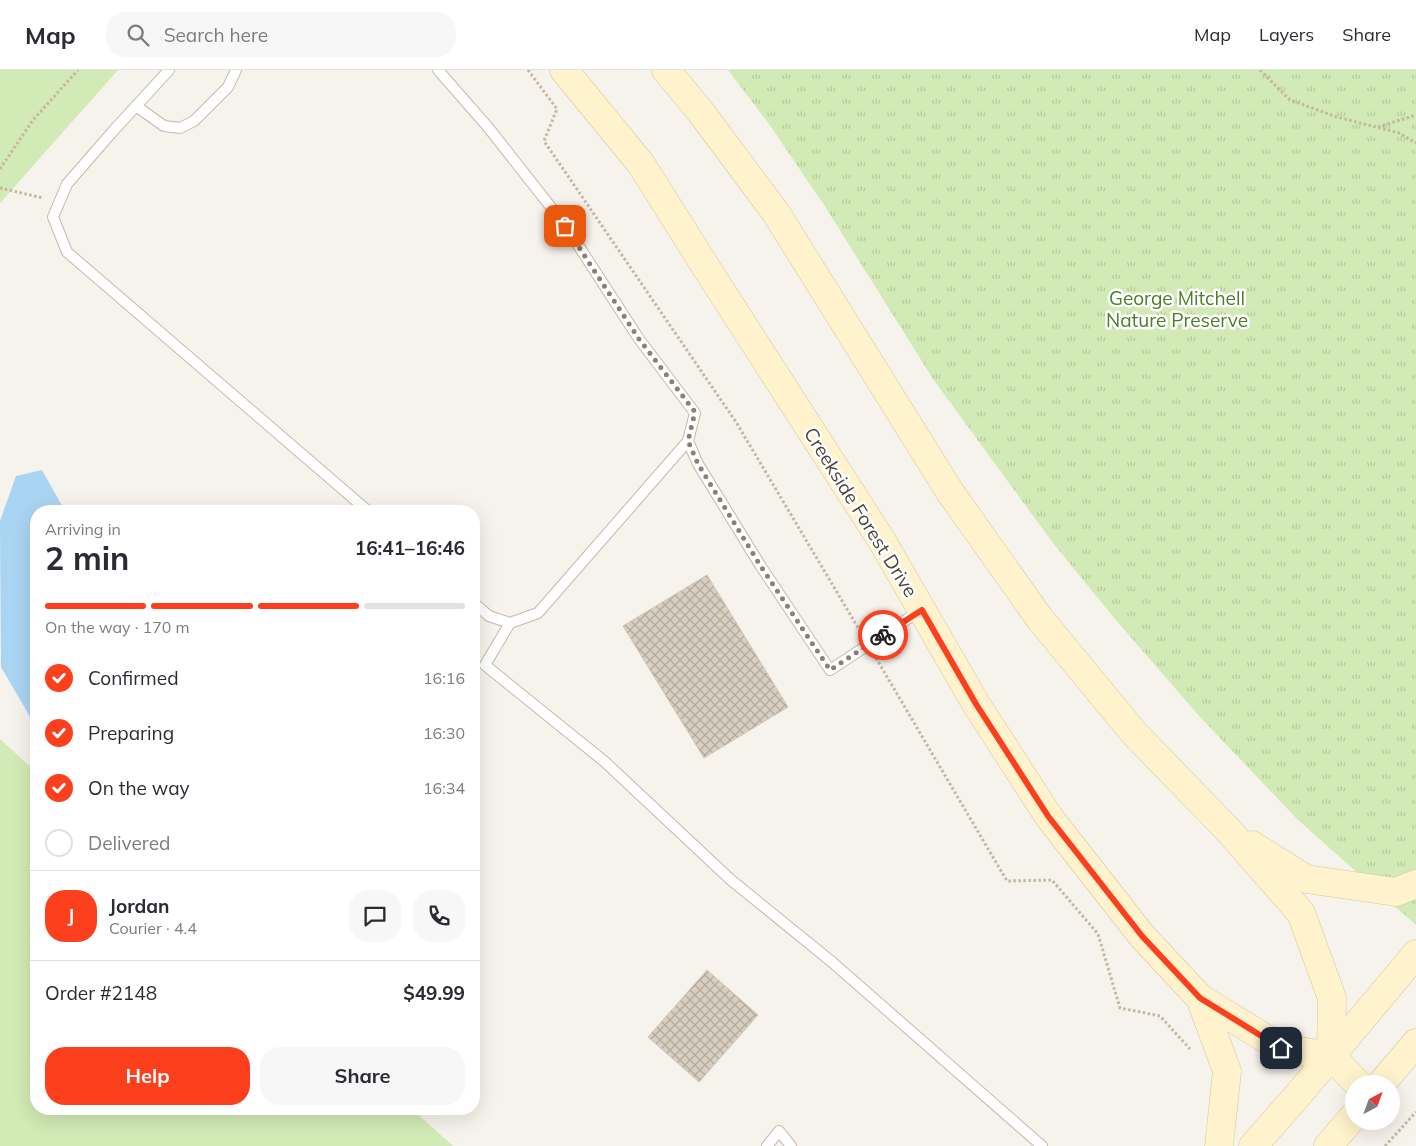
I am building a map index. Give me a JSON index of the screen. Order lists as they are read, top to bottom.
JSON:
{
  "streets": {
    "main road": ["Creekside Forest Drive"]
  },
  "parks": ["George Mitchell Nature Preserve"],
  "north": "top right",
  "page": {
    "header": "Map",
    "search": "Search here",
    "nav": ["Map", "Layers", "Share"],
    "heading": ["2 min", "Arriving in", "16:41–16:46"],
    "panel": [
      "Jordan",
      "Courier · 4.4",
      "Order #2148",
      "$49.99"
    ],
    "bar": "On the way · 170 m",
    "list": [
      ["Confirmed", "16:16"],
      ["Preparing", "16:30"],
      ["On the way", "16:34"],
      "Delivered"
    ],
    "round": "J",
    "buttons": ["Help", "Share"]
  }
}
